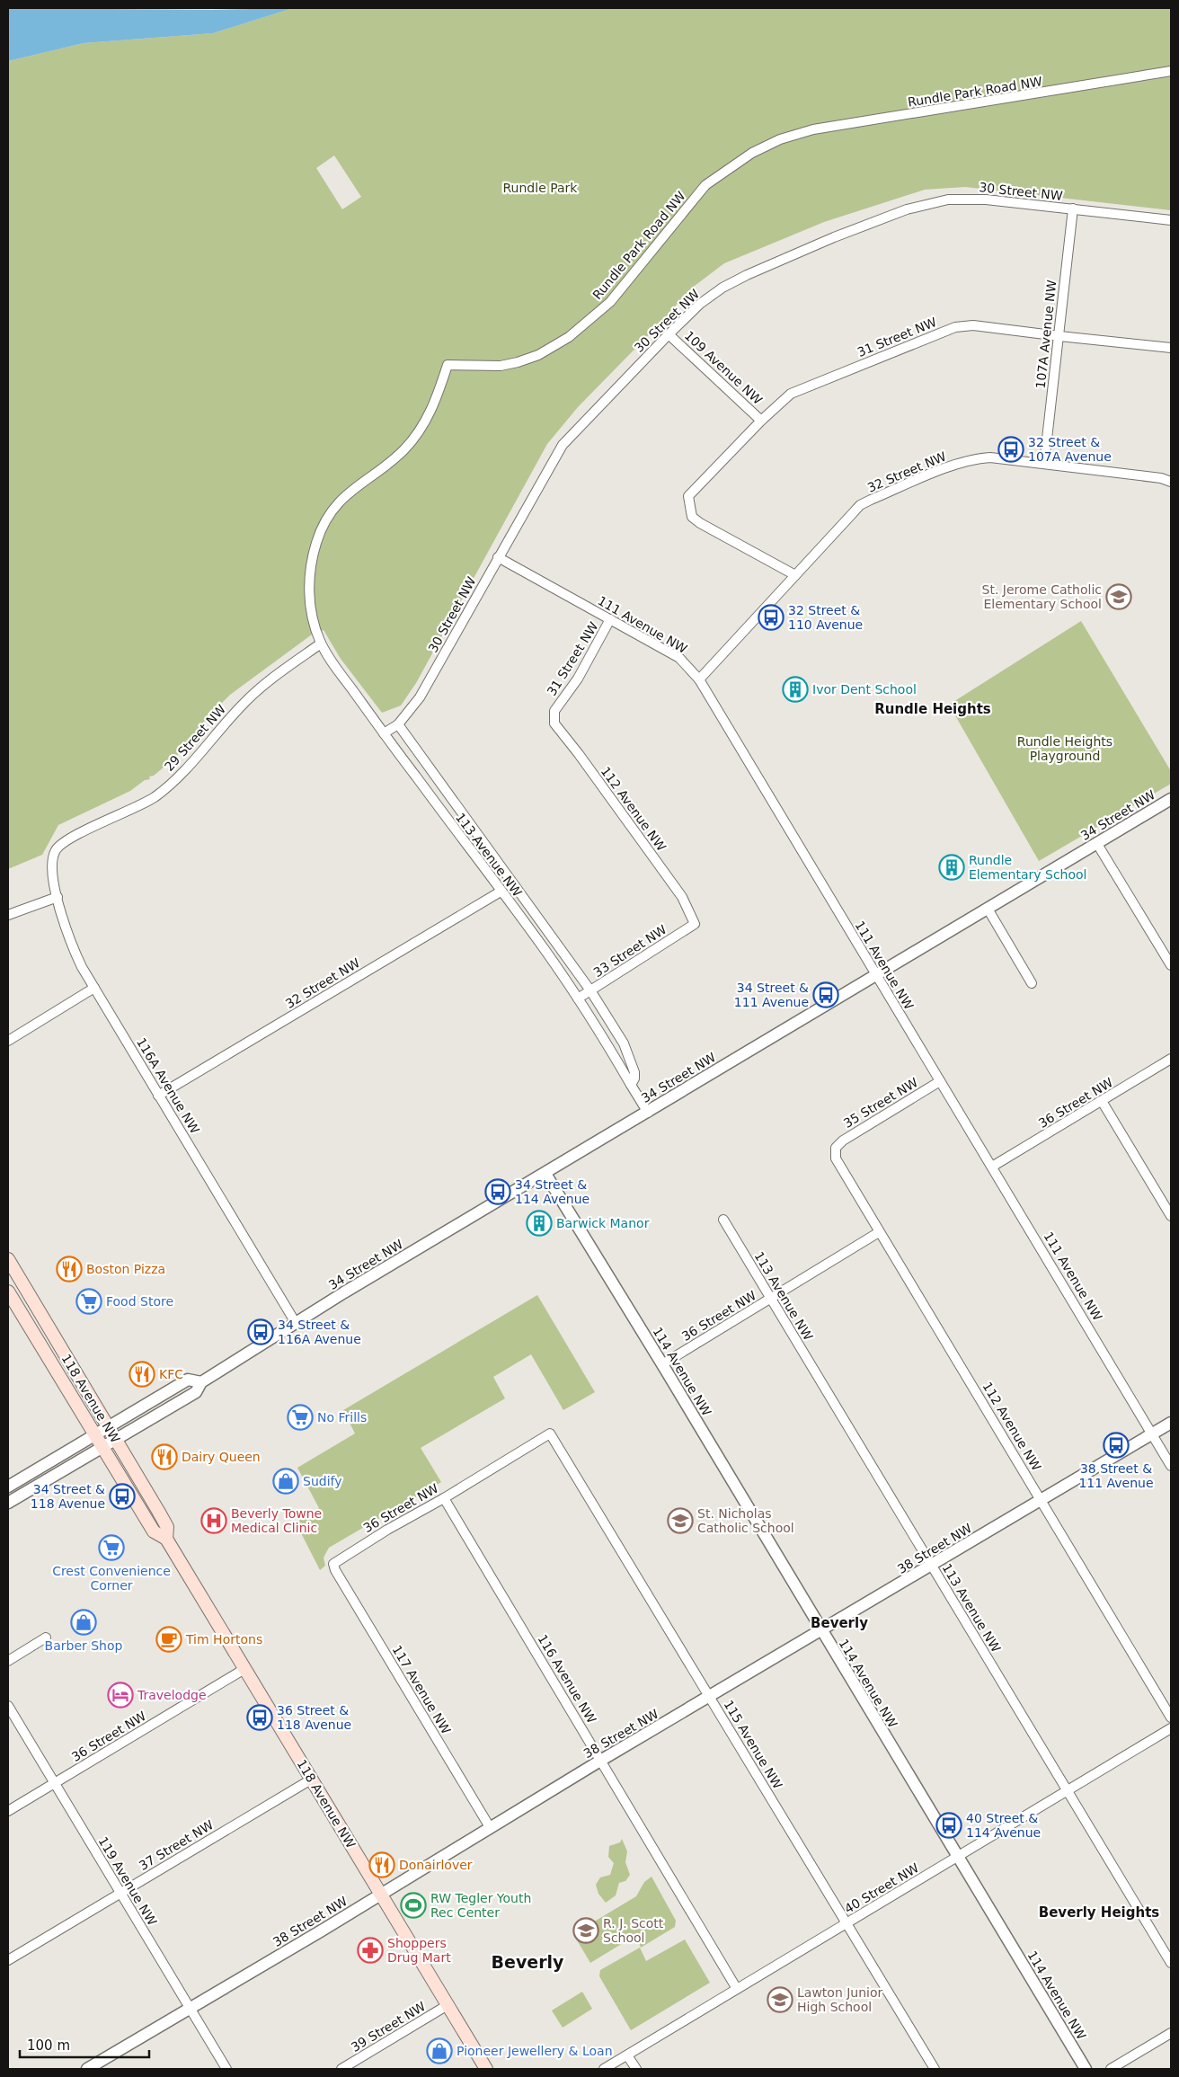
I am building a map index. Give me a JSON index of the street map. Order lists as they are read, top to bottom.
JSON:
{
  "streets": {
    "main road": ["118 Avenue NW"],
    "street": [
      "Rundle Park Road NW",
      "30 Street NW",
      "107A Avenue NW",
      "31 Street NW",
      "109 Avenue NW",
      "32 Street NW",
      "111 Avenue NW",
      "29 Street NW",
      "112 Avenue NW",
      "34 Street NW",
      "113 Avenue NW",
      "33 Street NW",
      "116A Avenue NW",
      "35 Street NW",
      "36 Street NW",
      "114 Avenue NW",
      "38 Street NW",
      "116 Avenue NW",
      "117 Avenue NW",
      "115 Avenue NW",
      "37 Street NW",
      "119 Avenue NW",
      "40 Street NW",
      "39 Street NW"
    ]
  },
  "crossings": [
    ["Rundle Park Road NW", "29 Street NW"],
    ["Rundle Park Road NW", "113 Avenue NW"],
    ["30 Street NW", "107A Avenue NW"],
    ["30 Street NW", "109 Avenue NW"],
    ["30 Street NW", "111 Avenue NW"],
    ["30 Street NW", "113 Avenue NW"],
    ["107A Avenue NW", "31 Street NW"],
    ["107A Avenue NW", "32 Street NW"],
    ["31 Street NW", "109 Avenue NW"],
    ["31 Street NW", "32 Street NW"],
    ["31 Street NW", "111 Avenue NW"],
    ["31 Street NW", "112 Avenue NW"],
    ["32 Street NW", "111 Avenue NW"],
    ["32 Street NW", "113 Avenue NW"],
    ["32 Street NW", "116A Avenue NW"],
    ["111 Avenue NW", "34 Street NW"],
    ["111 Avenue NW", "35 Street NW"],
    ["111 Avenue NW", "36 Street NW"],
    ["111 Avenue NW", "38 Street NW"],
    ["29 Street NW", "113 Avenue NW"],
    ["29 Street NW", "116A Avenue NW"],
    ["112 Avenue NW", "33 Street NW"],
    ["112 Avenue NW", "35 Street NW"],
    ["112 Avenue NW", "36 Street NW"],
    ["112 Avenue NW", "38 Street NW"],
    ["34 Street NW", "113 Avenue NW"],
    ["34 Street NW", "116A Avenue NW"],
    ["34 Street NW", "114 Avenue NW"],
    ["34 Street NW", "118 Avenue NW"],
    ["113 Avenue NW", "33 Street NW"],
    ["113 Avenue NW", "36 Street NW"],
    ["113 Avenue NW", "38 Street NW"],
    ["113 Avenue NW", "40 Street NW"],
    ["36 Street NW", "114 Avenue NW"],
    ["36 Street NW", "118 Avenue NW"],
    ["36 Street NW", "116 Avenue NW"],
    ["36 Street NW", "117 Avenue NW"],
    ["36 Street NW", "115 Avenue NW"],
    ["36 Street NW", "119 Avenue NW"],
    ["114 Avenue NW", "38 Street NW"],
    ["114 Avenue NW", "40 Street NW"],
    ["118 Avenue NW", "38 Street NW"],
    ["118 Avenue NW", "37 Street NW"],
    ["118 Avenue NW", "39 Street NW"],
    ["38 Street NW", "116 Avenue NW"],
    ["38 Street NW", "117 Avenue NW"],
    ["38 Street NW", "115 Avenue NW"],
    ["38 Street NW", "119 Avenue NW"],
    ["116 Avenue NW", "40 Street NW"],
    ["115 Avenue NW", "40 Street NW"],
    ["37 Street NW", "119 Avenue NW"]
  ],
  "districts": [
    "Rundle Heights",
    "Beverly",
    "Beverly Heights",
    "Beverly"
  ],
  "parks": ["Rundle Park", "Rundle Heights Playground"],
  "places": {
    "bus stop": [
      "32 Street & 107A Avenue",
      "32 Street & 110 Avenue",
      "34 Street & 111 Avenue",
      "34 Street & 114 Avenue",
      "34 Street & 116A Avenue",
      "38 Street & 111 Avenue",
      "34 Street & 118 Avenue",
      "36 Street & 118 Avenue",
      "40 Street & 114 Avenue"
    ],
    "school or university": [
      "St. Jerome Catholic Elementary School",
      "St. Nicholas Catholic School",
      "R. J. Scott School",
      "Lawton Junior High School"
    ],
    "building": ["Ivor Dent School", "Rundle Elementary School", "Barwick Manor"],
    "restaurant": [
      "Boston Pizza",
      "KFC",
      "Dairy Queen",
      "Donairlover"
    ],
    "supermarket": ["Food Store", "No Frills", "Crest Convenience Corner"],
    "shop": ["Sudify", "Barber Shop", "Pioneer Jewellery & Loan"],
    "hospital": ["Beverly Towne Medical Clinic"],
    "cafe": ["Tim Hortons"],
    "hotel": ["Travelodge"],
    "sports": ["RW Tegler Youth Rec Center"],
    "pharmacy": ["Shoppers Drug Mart"]
  },
  "scale_bar": "100 m"
}
